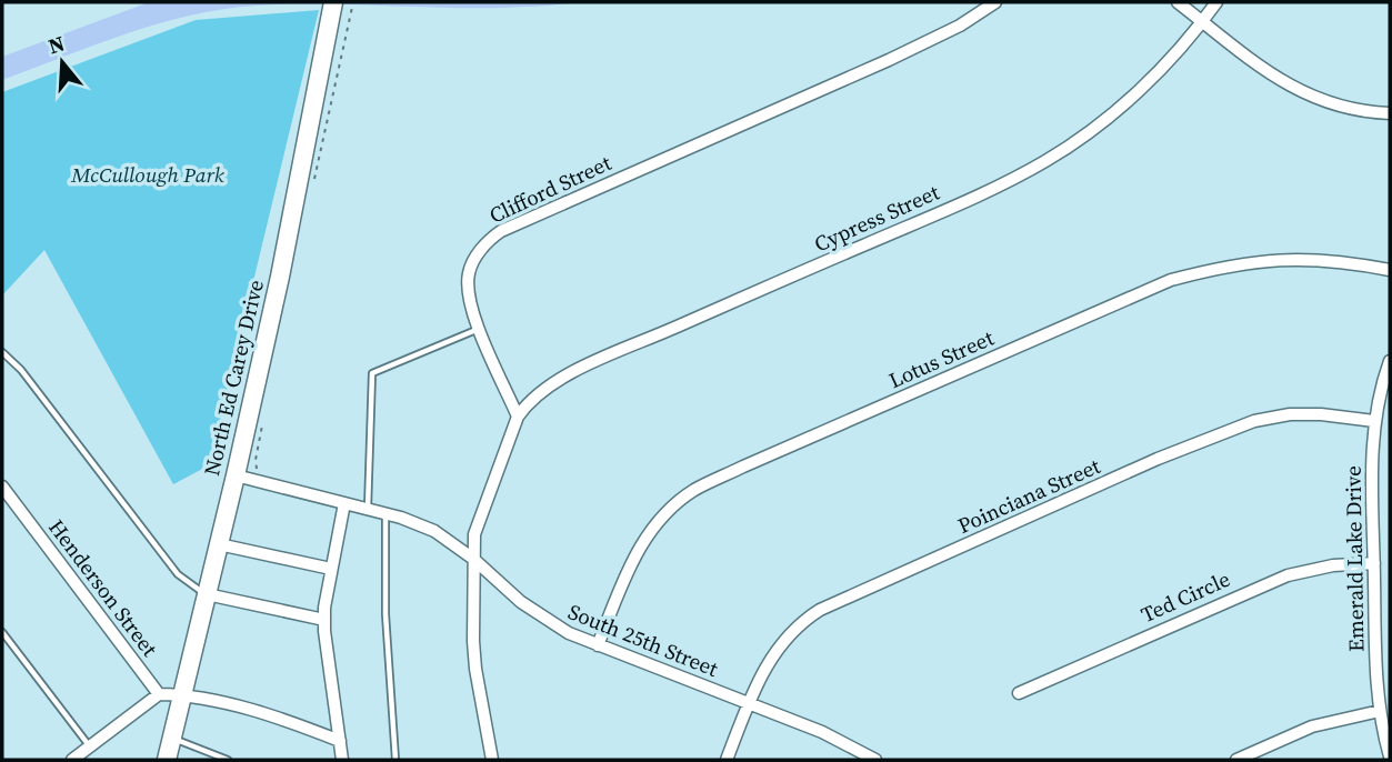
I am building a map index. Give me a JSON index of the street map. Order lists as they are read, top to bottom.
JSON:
{
  "streets": {
    "main road": ["North Ed Carey Drive"],
    "street": [
      "Clifford Street",
      "Cypress Street",
      "Lotus Street",
      "Poinciana Street",
      "Emerald Lake Drive",
      "Henderson Street",
      "Ted Circle",
      "South 25th Street"
    ]
  },
  "crossings": [
    ["Clifford Street", "Cypress Street"],
    ["Lotus Street", "South 25th Street"],
    ["North Ed Carey Drive", "South 25th Street"],
    ["Poinciana Street", "Emerald Lake Drive"],
    ["Poinciana Street", "South 25th Street"],
    ["Emerald Lake Drive", "Ted Circle"]
  ],
  "parks": ["McCullough Park"],
  "north": "top"
}
